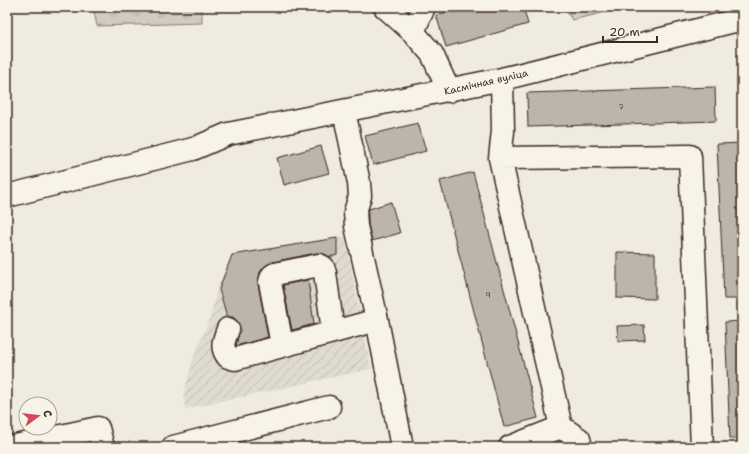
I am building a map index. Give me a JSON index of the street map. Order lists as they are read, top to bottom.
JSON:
{
  "streets": {
    "street": ["Касмічная вуліца"]
  },
  "house_numbers": ["7", "9"],
  "scale_bar": "20 m",
  "north": "right"
}
